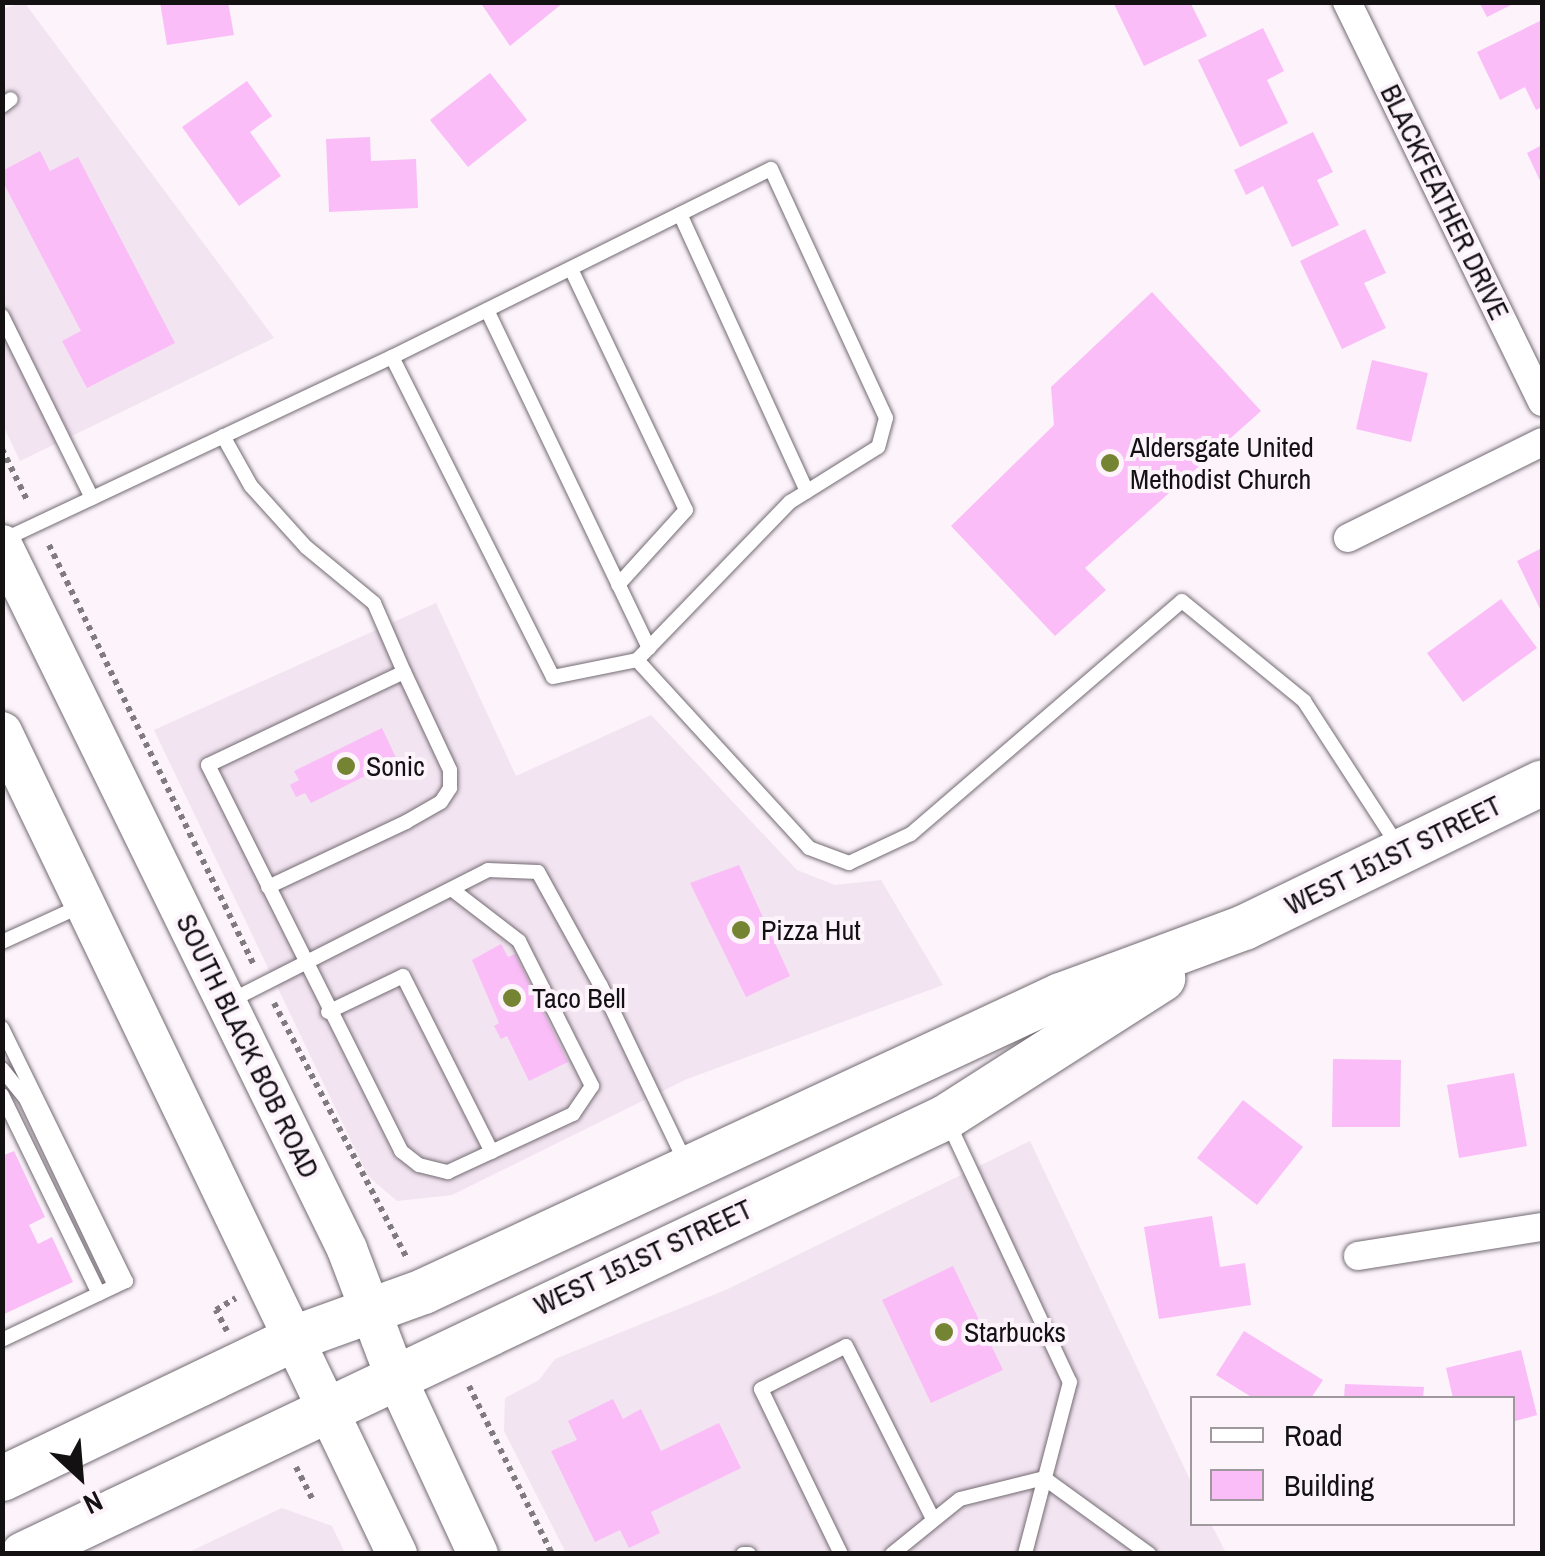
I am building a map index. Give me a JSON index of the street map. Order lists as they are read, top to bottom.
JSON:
{
  "streets": {
    "main road": ["WEST 151ST STREET", "SOUTH BLACK BOB ROAD"],
    "street": ["BLACKFEATHER DRIVE"]
  },
  "crossings": [
    ["WEST 151ST STREET", "SOUTH BLACK BOB ROAD"]
  ],
  "places": [
    "Aldersgate United Methodist Church",
    "Sonic",
    "Pizza Hut",
    "Taco Bell",
    "Starbucks"
  ],
  "legend": ["Road", "Building"],
  "north": "bottom right"
}
